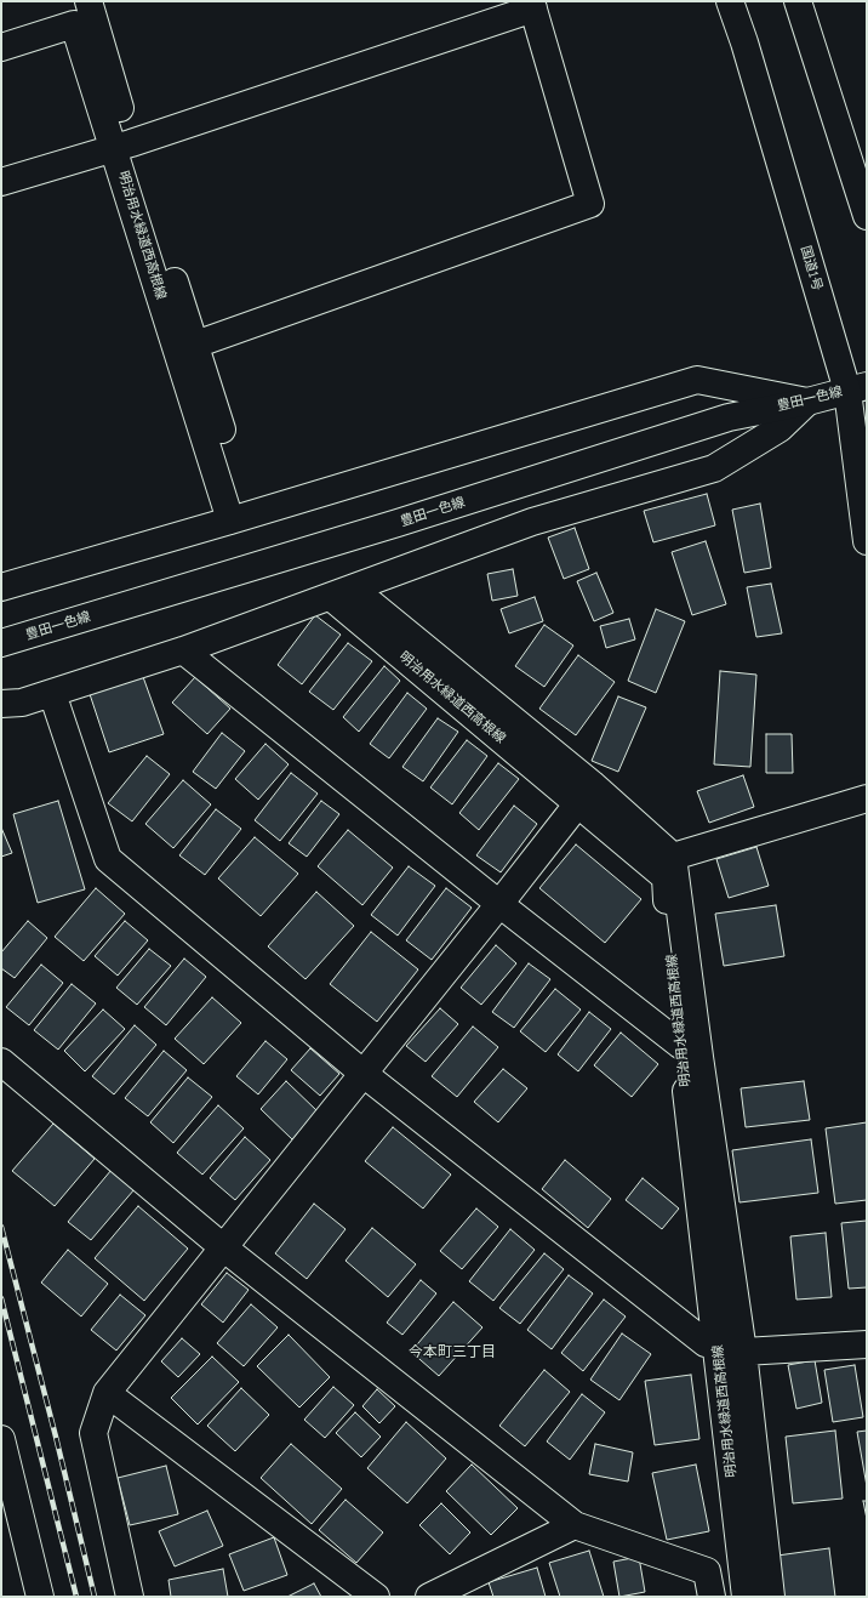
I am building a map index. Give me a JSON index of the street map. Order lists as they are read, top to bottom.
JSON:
{
  "streets": {
    "main road": ["明治用水緑道西高根線", "国道1号", "豊田一色線"]
  },
  "crossings": [
    ["国道1号", "豊田一色線"]
  ],
  "districts": ["今本町三丁目"]
}
